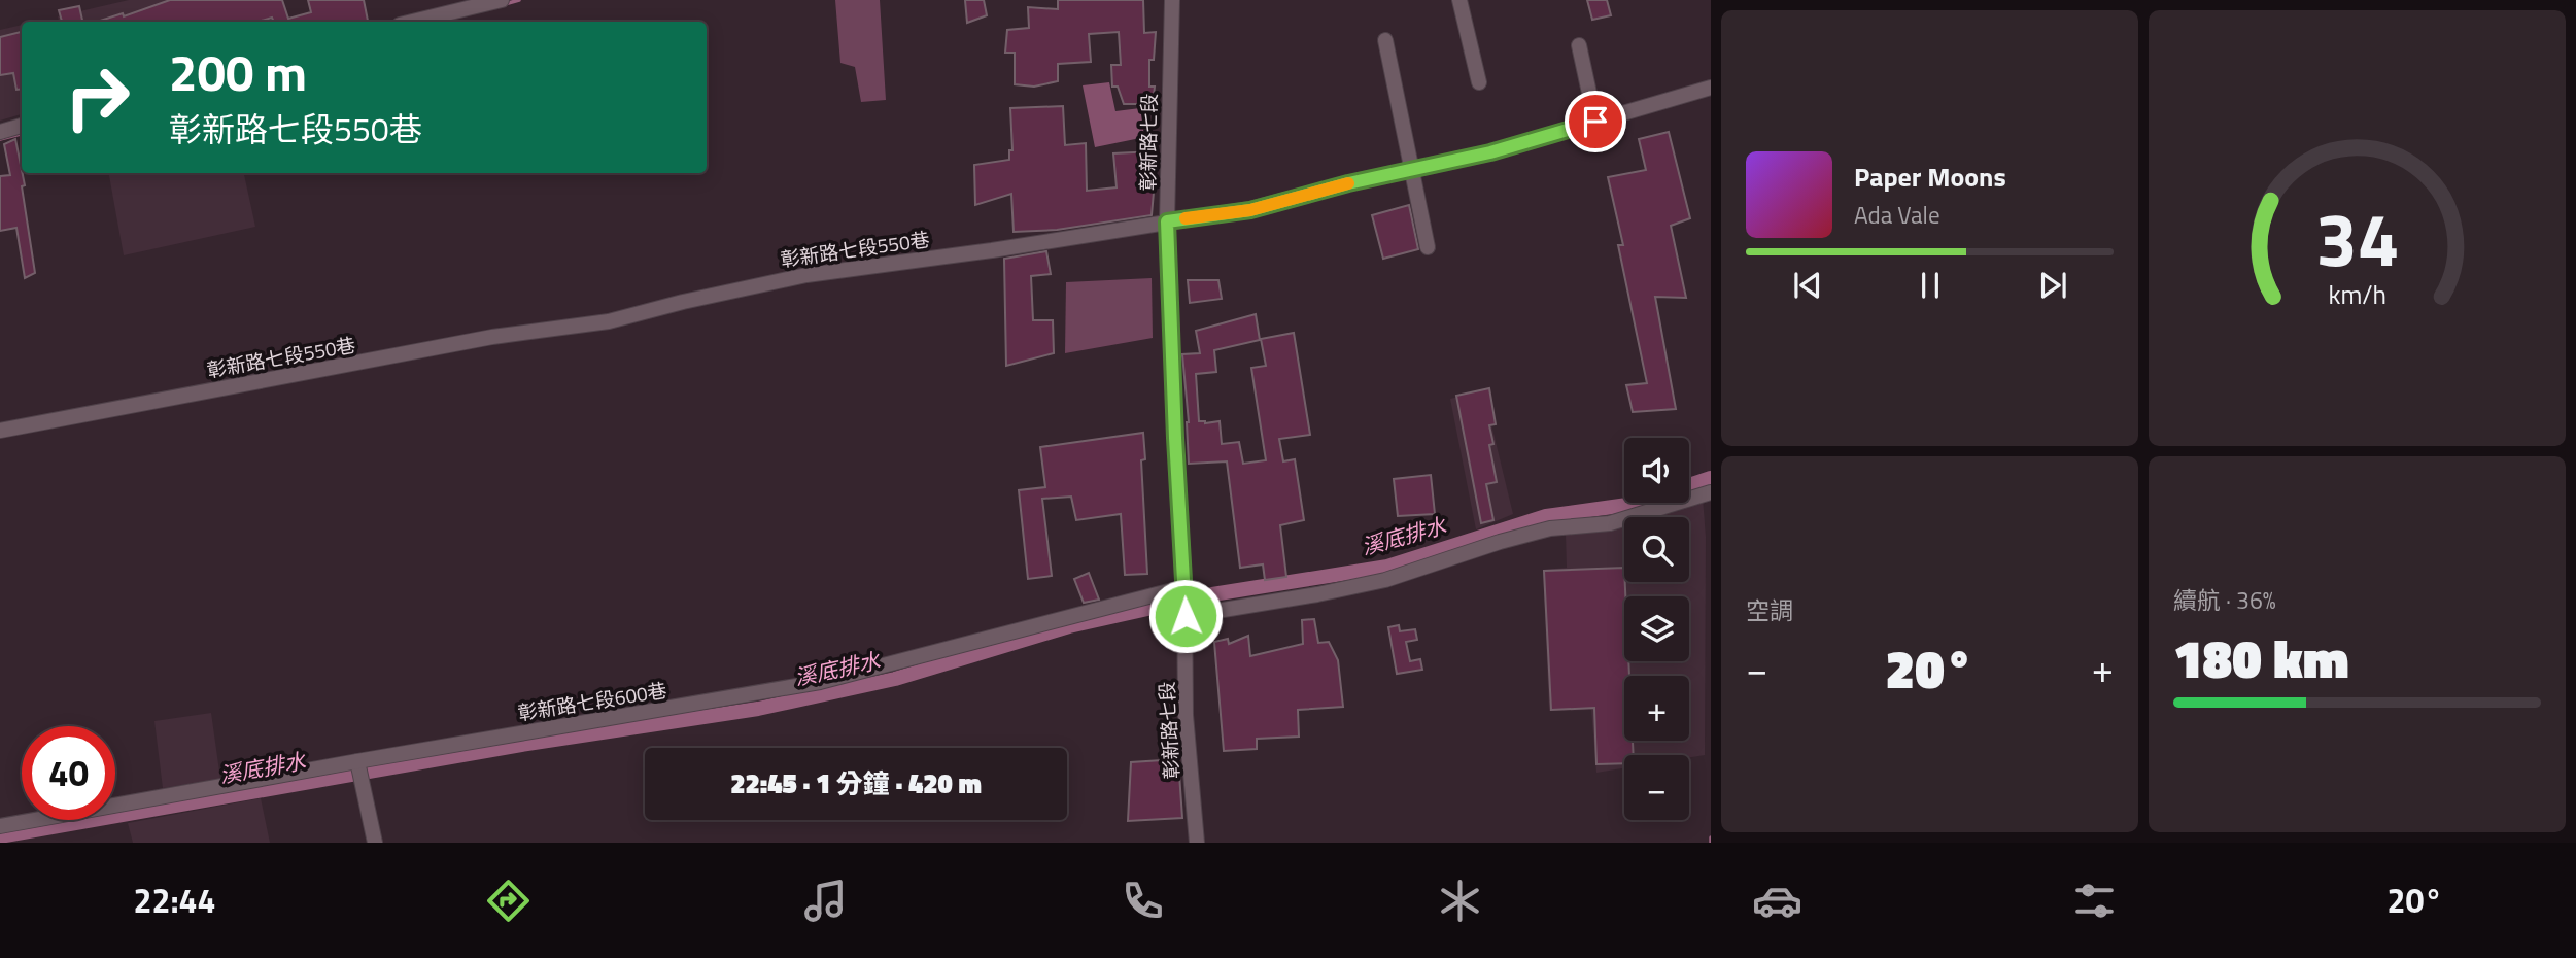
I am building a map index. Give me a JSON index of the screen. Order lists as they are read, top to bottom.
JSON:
{
  "streets": {
    "street": ["彰新路七段", "彰新路七段550巷", "彰新路七段600巷"]
  },
  "crossings": [
    ["彰新路七段", "彰新路七段550巷"],
    ["彰新路七段", "彰新路七段600巷"]
  ],
  "water": ["溪底排水"],
  "page": {
    "turn": ["200 m", "彰新路七段550巷"],
    "song": ["Paper Moons", "Ada Vale"],
    "map_buttons": ["+", "−"],
    "tile": [
      "空調",
      ["續航 · 36%", "180 km"]
    ],
    "heat": ["−", "20°", "+"],
    "limit": "40",
    "trip": "22:45 · 1 分鐘 · 420 m",
    "tabs": ["22:44", "20°"],
    "gauge": ["34", "km/h"]
  }
}
